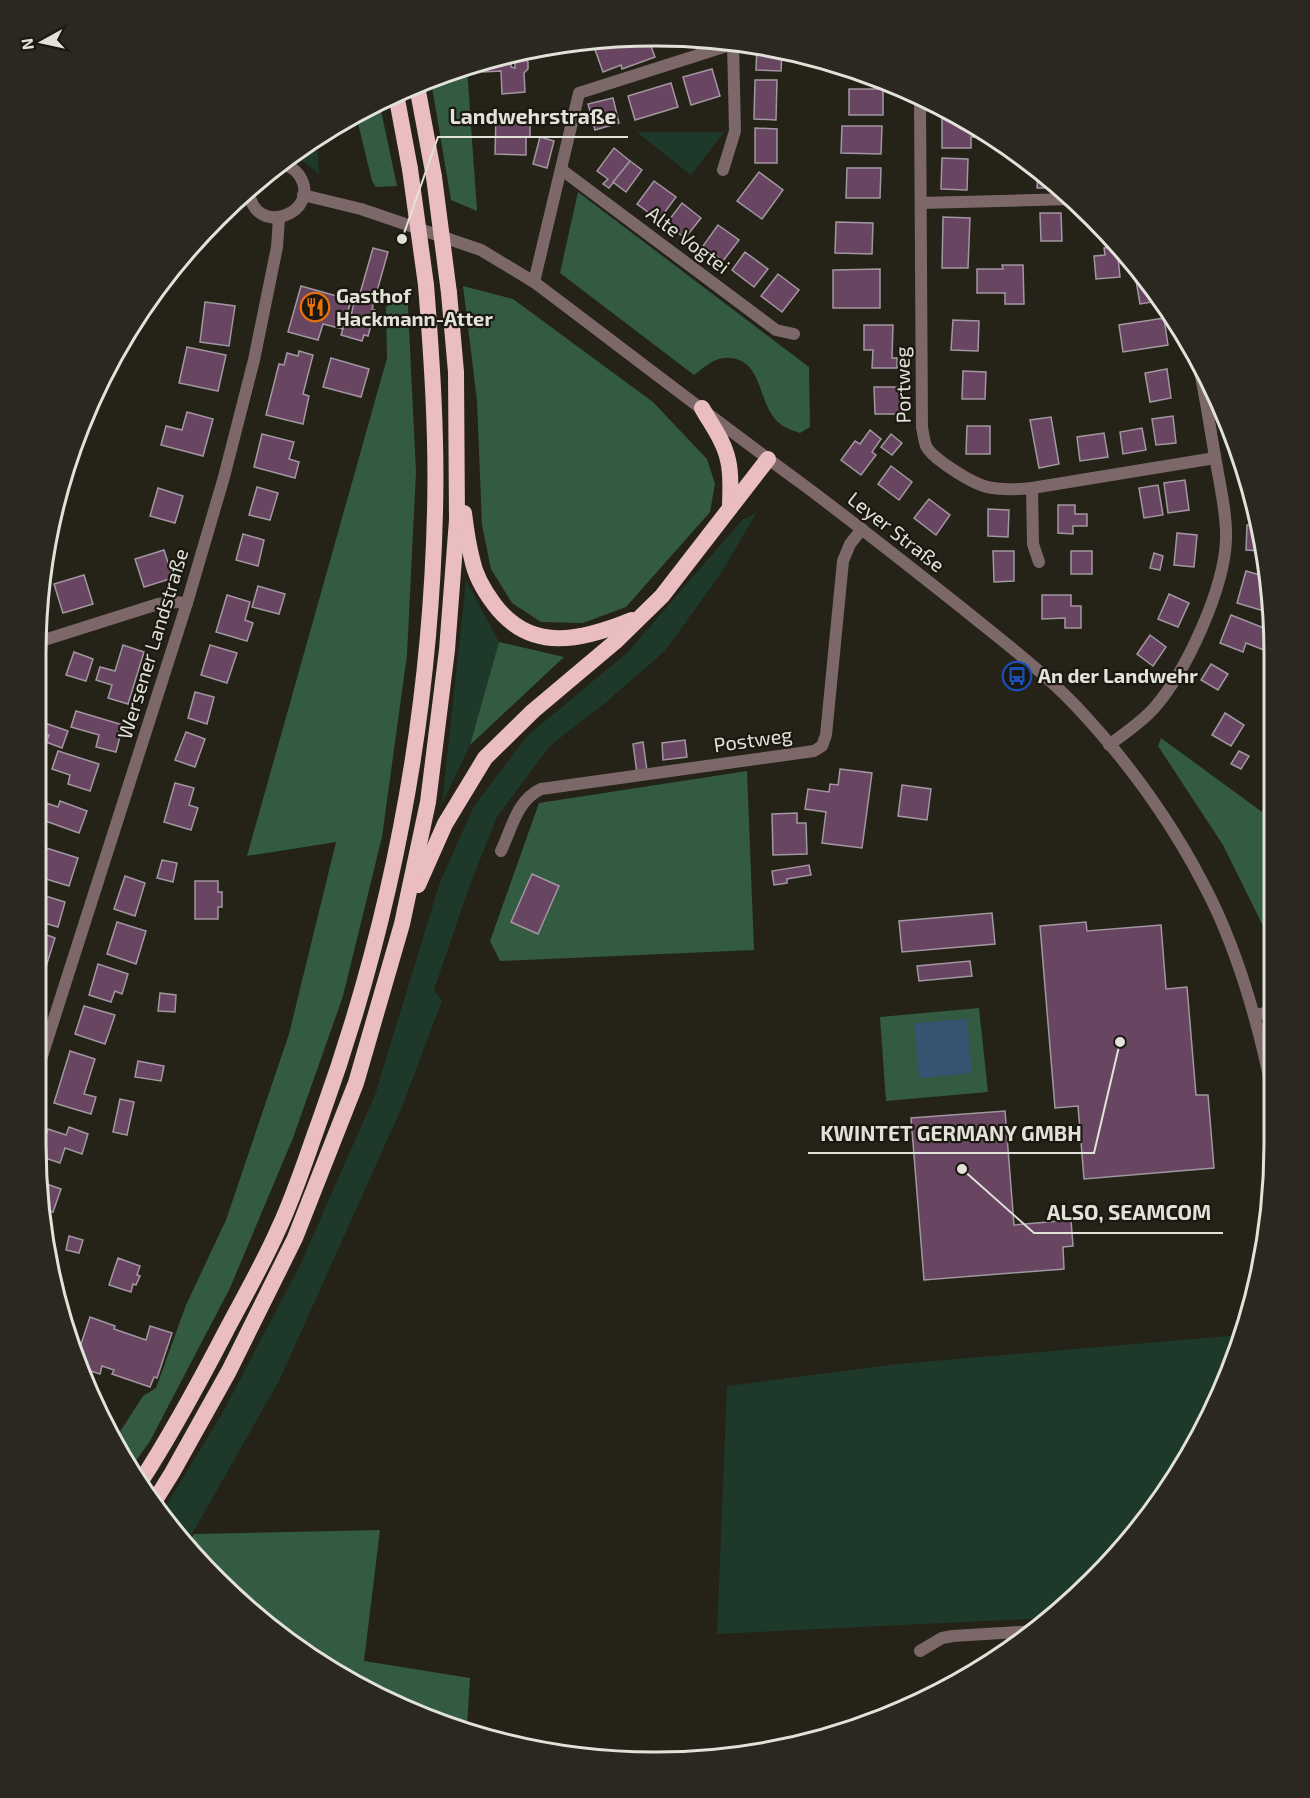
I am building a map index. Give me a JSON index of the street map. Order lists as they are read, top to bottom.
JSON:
{
  "streets": {
    "street": [
      "Alte Vogtei",
      "Portweg",
      "Leyer Straße",
      "Wersener Landstraße",
      "Postweg"
    ]
  },
  "crossings": [
    ["Leyer Straße", "Postweg"]
  ],
  "places": {
    "other": ["Landwehrstraße", "KWINTET GERMANY GMBH", "ALSO, SEAMCOM"],
    "restaurant": ["Gasthof Hackmann-Atter"],
    "bus stop": ["An der Landwehr"]
  },
  "north": "left"
}
